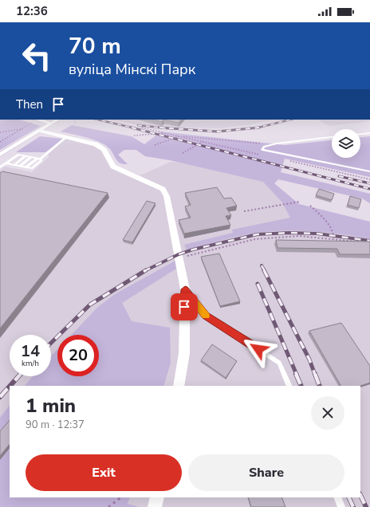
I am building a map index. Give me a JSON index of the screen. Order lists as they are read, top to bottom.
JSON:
{
  "page": {
    "status": "12:36",
    "turn": ["70 m", "вуліца Мінскі Парк"],
    "then": "Then",
    "speed": "14 km/h",
    "limit": "20",
    "heading": ["1 min", "90 m · 12:37"],
    "buttons": ["Exit", "Share"]
  }
}
